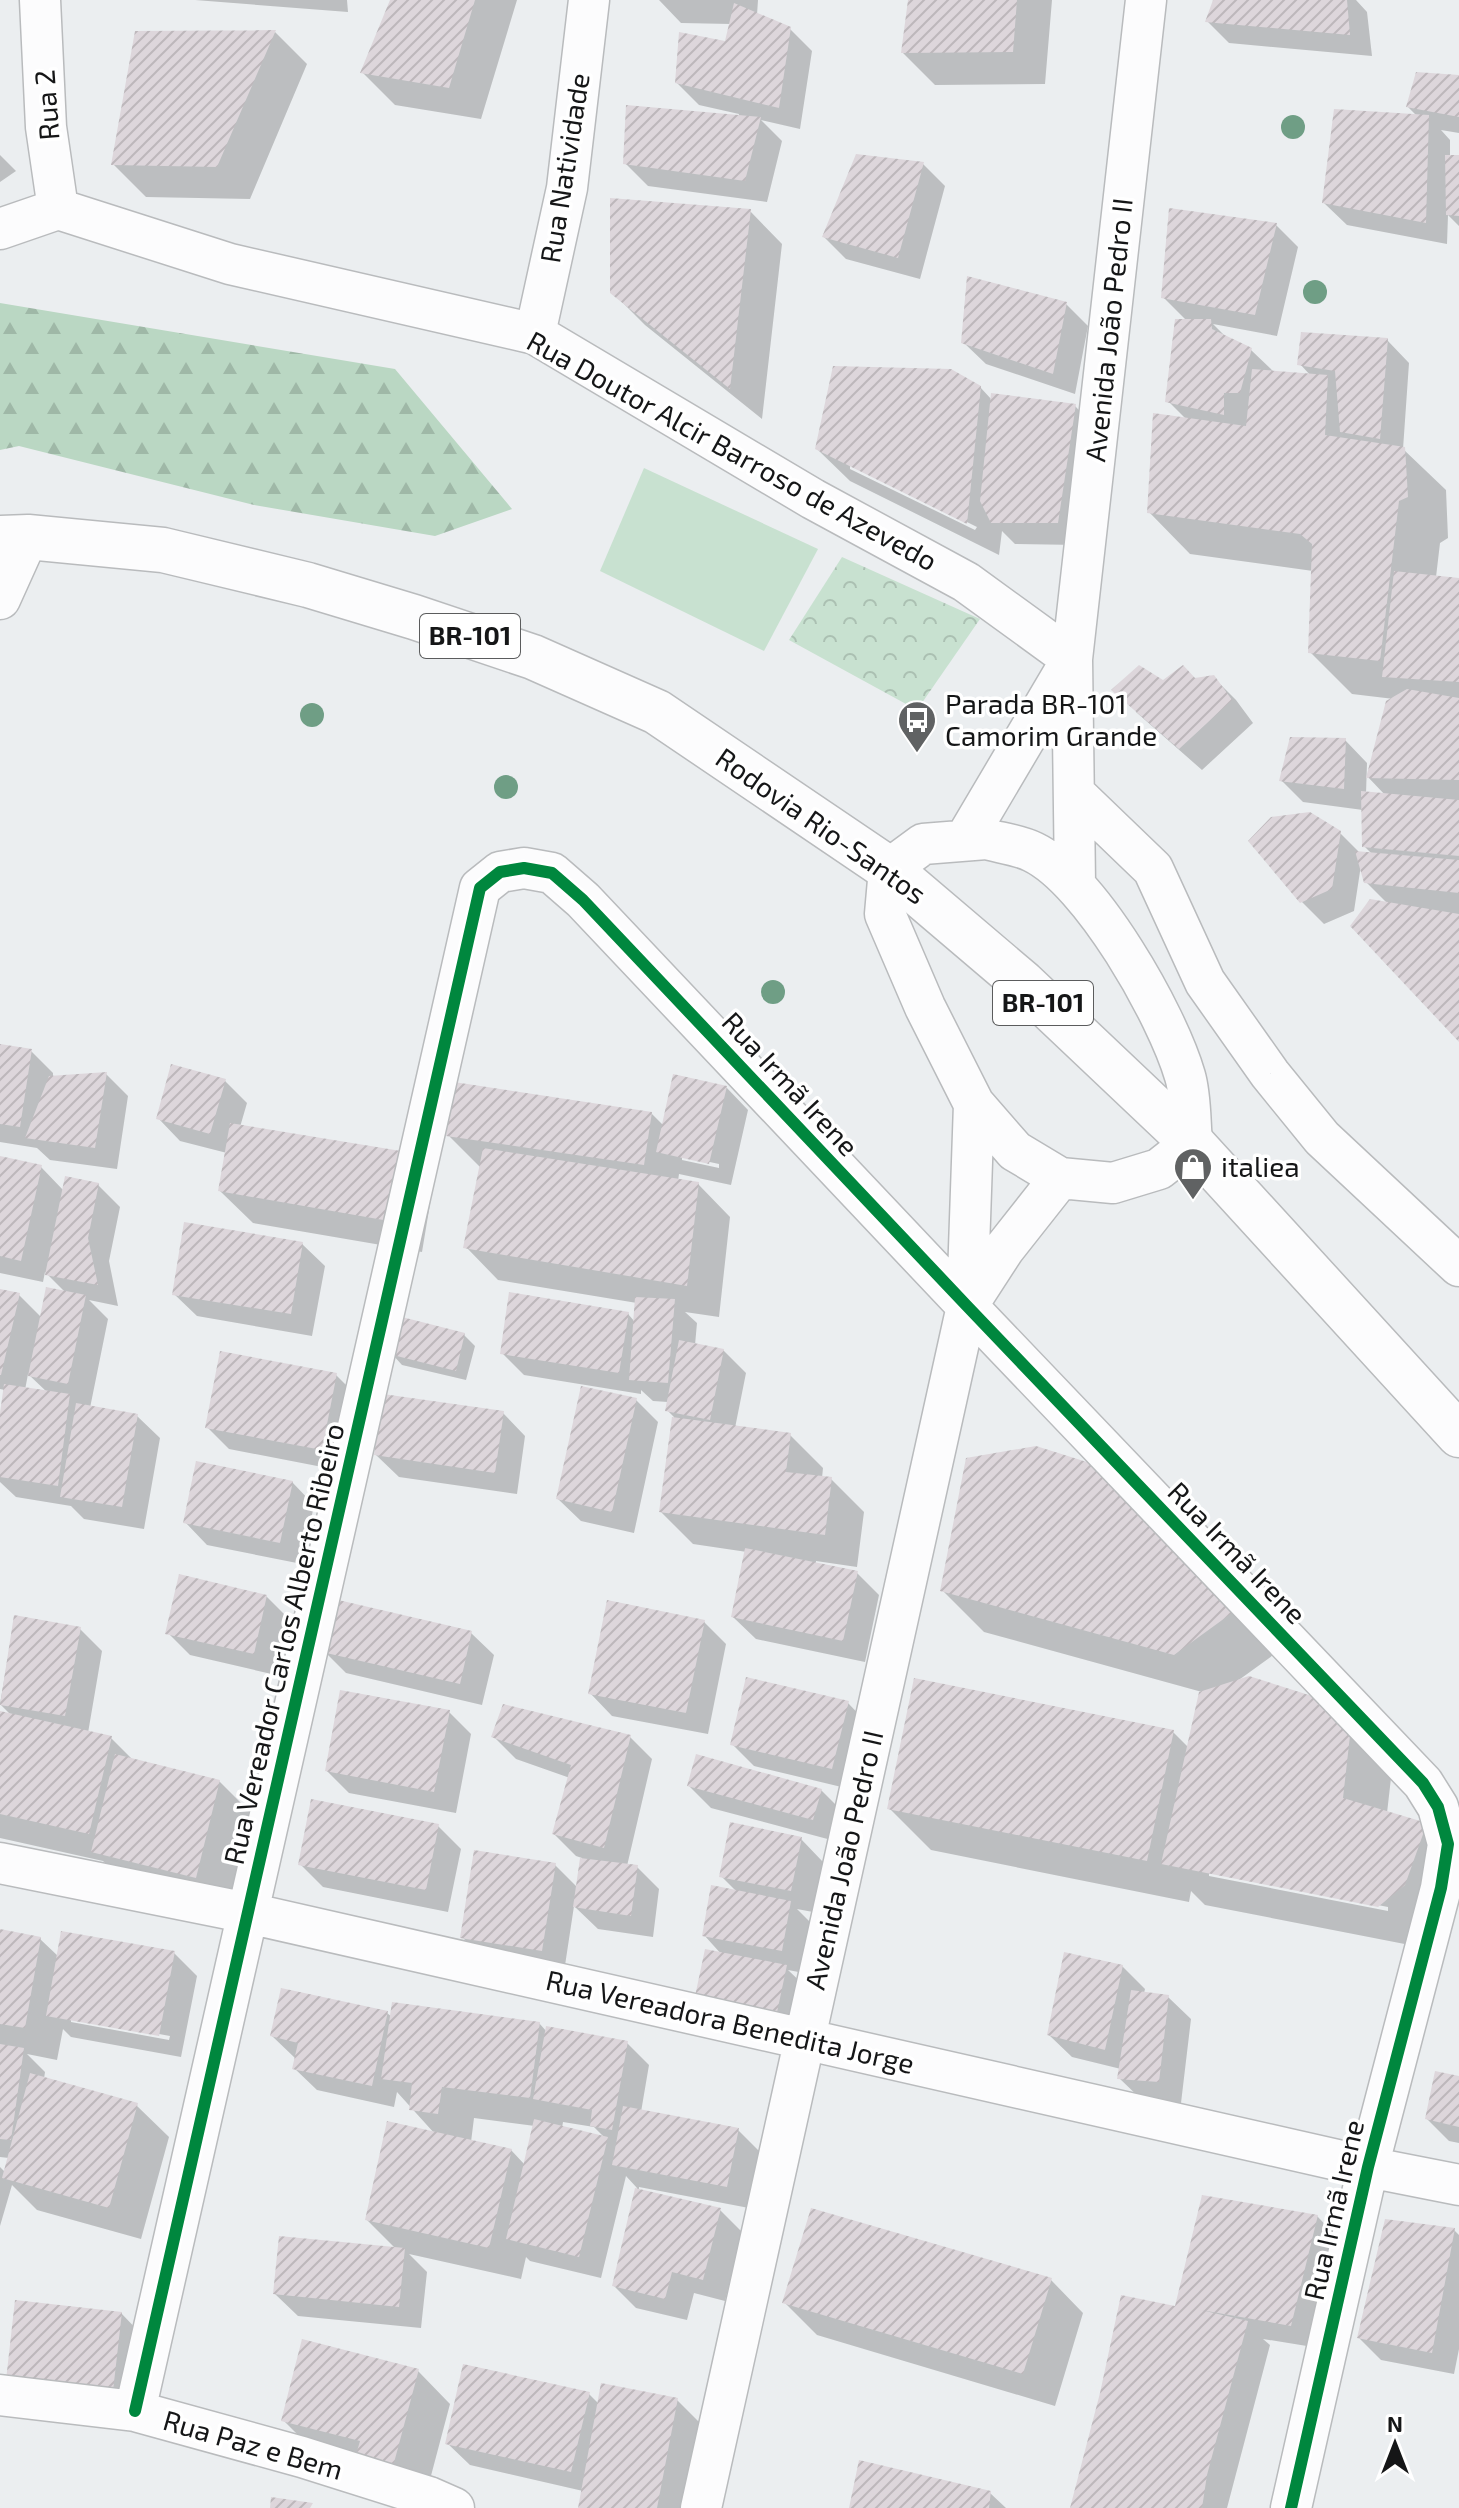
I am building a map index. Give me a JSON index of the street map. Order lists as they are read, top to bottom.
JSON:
{
  "streets": {
    "highway": ["BR-101", "Rodovia Rio-Santos"],
    "street": [
      "Rua 2",
      "Rua Natividade",
      "Avenida João Pedro II",
      "Rua Doutor Alcir Barroso de Azevedo",
      "Rua Irmã Irene",
      "Rua Vereador Carlos Alberto Ribeiro",
      "Rua Vereadora Benedita Jorge",
      "Rua Paz e Bem"
    ]
  },
  "crossings": [
    ["Rua 2", "Rua Doutor Alcir Barroso de Azevedo"],
    ["Rua Natividade", "Rua Doutor Alcir Barroso de Azevedo"],
    ["Avenida João Pedro II", "Rua Doutor Alcir Barroso de Azevedo"],
    ["Avenida João Pedro II", "Rua Irmã Irene"],
    ["Avenida João Pedro II", "Rua Vereadora Benedita Jorge"],
    ["Rua Irmã Irene", "Rua Vereador Carlos Alberto Ribeiro"],
    ["Rua Irmã Irene", "Rua Vereadora Benedita Jorge"],
    ["Rua Vereador Carlos Alberto Ribeiro", "Rua Vereadora Benedita Jorge"],
    ["Rua Vereador Carlos Alberto Ribeiro", "Rua Paz e Bem"]
  ],
  "places": {
    "bus stop": ["Parada BR-101 Camorim Grande"],
    "shop": ["italiea"]
  },
  "north": "top"
}
